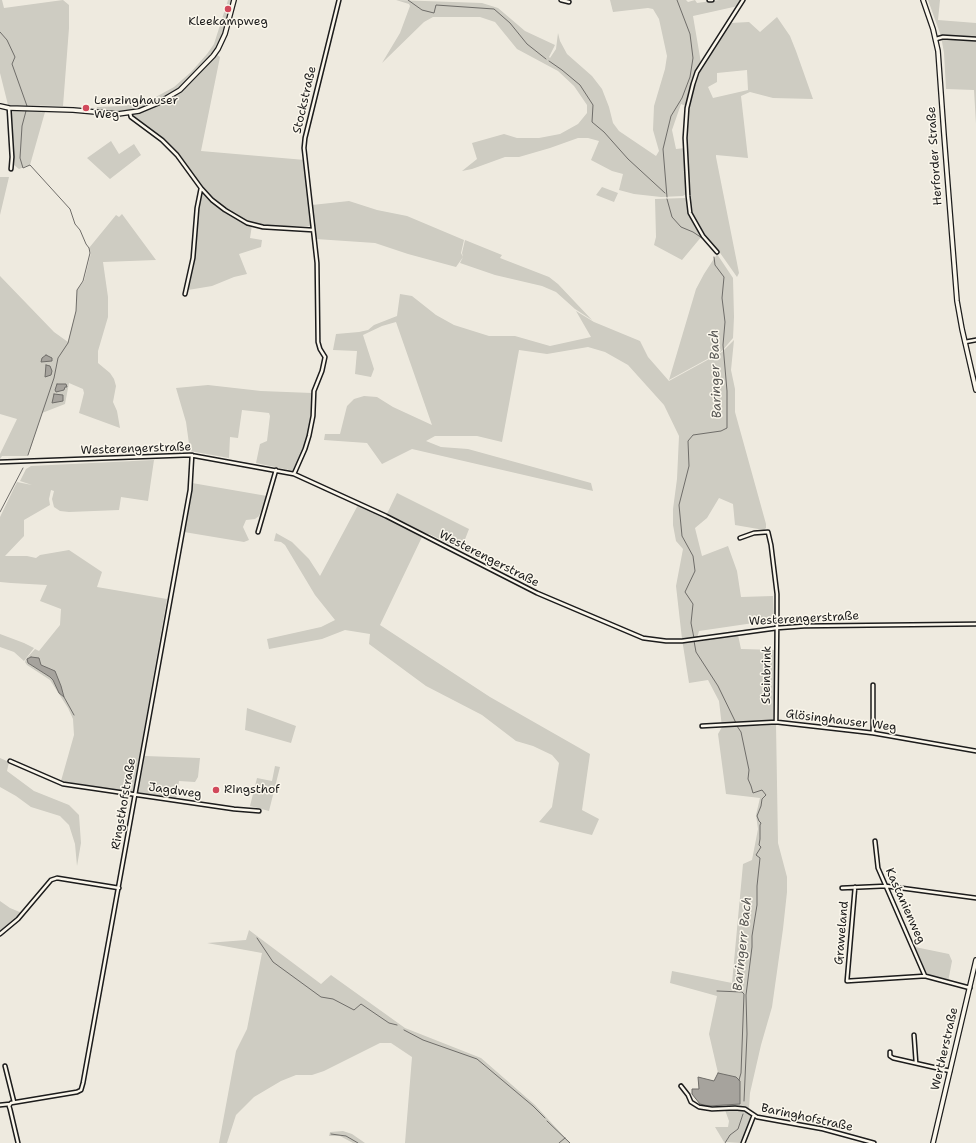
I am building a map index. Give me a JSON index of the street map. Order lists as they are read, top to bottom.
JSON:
{
  "streets": {
    "main road": ["Herforder Straße", "Wertherstraße"],
    "street": [
      "Stockstraße",
      "Westerengerstraße",
      "Steinbrink",
      "Glösinghauser Weg",
      "Jagdweg",
      "Ringsthofstraße",
      "Kastanienweg",
      "Graweland",
      "Baringhofstraße"
    ]
  },
  "crossings": [
    ["Stockstraße", "Westerengerstraße"],
    ["Westerengerstraße", "Steinbrink"],
    ["Westerengerstraße", "Ringsthofstraße"],
    ["Steinbrink", "Glösinghauser Weg"],
    ["Jagdweg", "Ringsthofstraße"],
    ["Kastanienweg", "Graweland"]
  ],
  "water": ["Baringer Bach", "Baringerr Bach"],
  "places": ["Kleekampweg", "Lenzinghauser Weg", "Ringsthof"]
}
